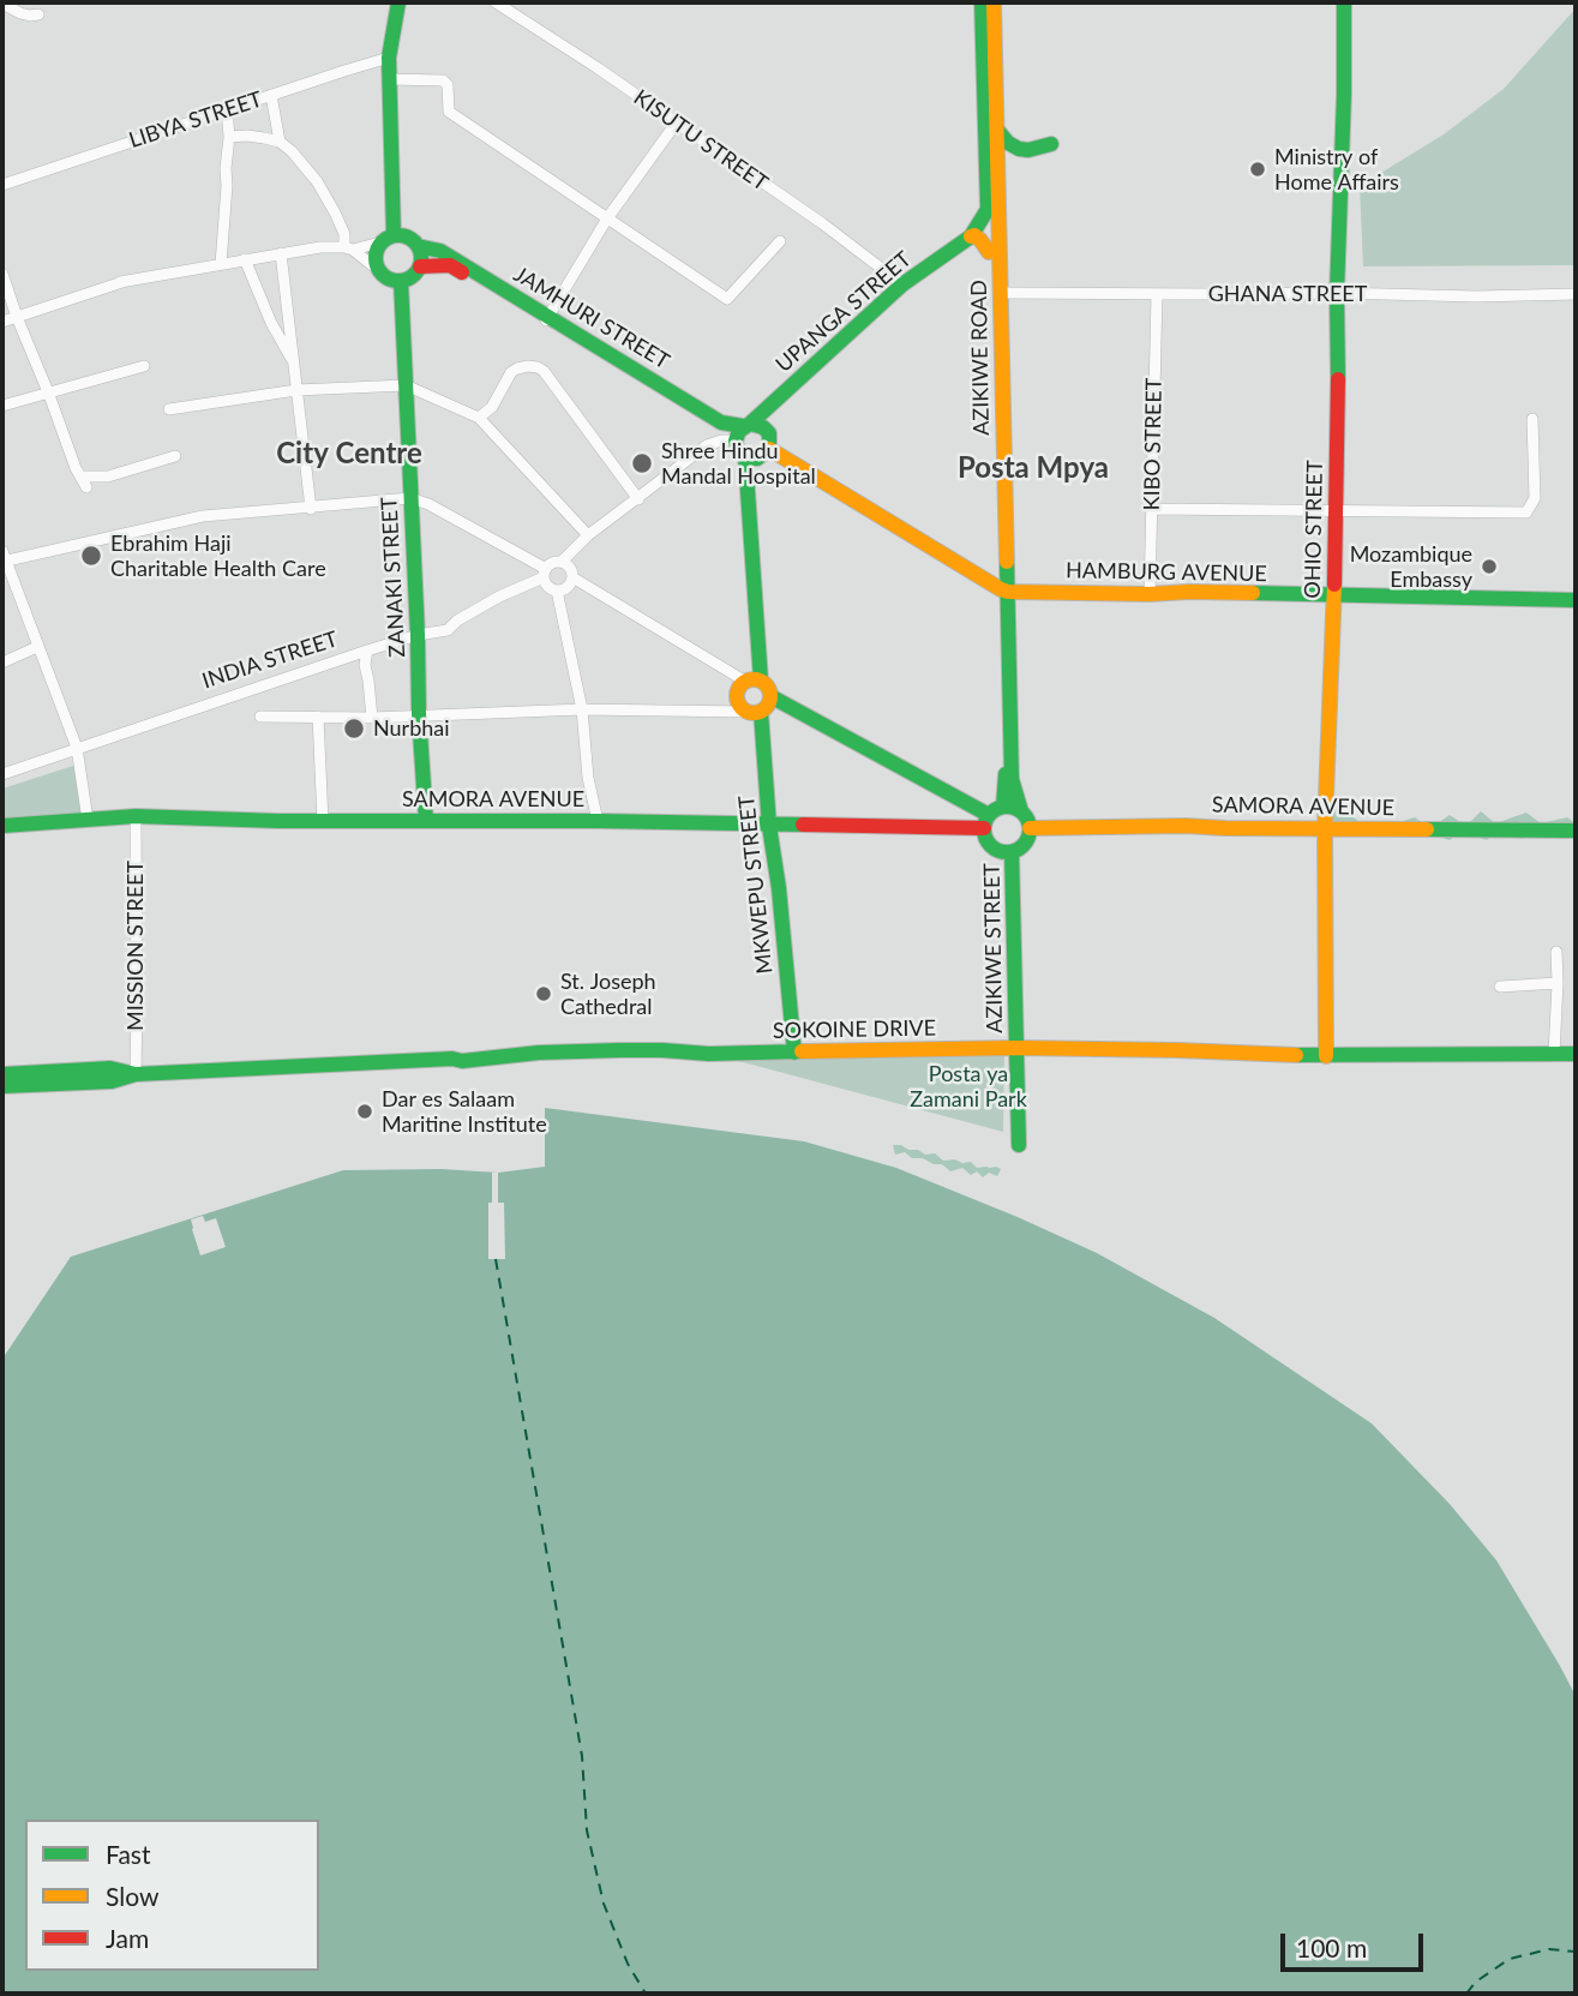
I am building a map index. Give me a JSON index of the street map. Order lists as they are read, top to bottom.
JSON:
{
  "streets": {
    "street": [
      "LIBYA STREET",
      "KISUTU STREET",
      "GHANA STREET",
      "UPANGA STREET",
      "JAMHURI STREET",
      "AZIKIWE ROAD",
      "KIBO STREET",
      "OHIO STREET",
      "HAMBURG AVENUE",
      "ZANAKI STREET",
      "INDIA STREET",
      "SAMORA AVENUE",
      "MKWEPU STREET",
      "MISSION STREET",
      "AZIKIWE STREET",
      "SOKOINE DRIVE"
    ]
  },
  "crossings": [
    ["KISUTU STREET", "UPANGA STREET"],
    ["GHANA STREET", "AZIKIWE ROAD"],
    ["GHANA STREET", "KIBO STREET"],
    ["GHANA STREET", "OHIO STREET"],
    ["UPANGA STREET", "JAMHURI STREET"],
    ["UPANGA STREET", "AZIKIWE ROAD"],
    ["JAMHURI STREET", "ZANAKI STREET"],
    ["AZIKIWE ROAD", "HAMBURG AVENUE"],
    ["AZIKIWE ROAD", "SAMORA AVENUE"],
    ["AZIKIWE ROAD", "AZIKIWE STREET"],
    ["KIBO STREET", "HAMBURG AVENUE"],
    ["OHIO STREET", "HAMBURG AVENUE"],
    ["OHIO STREET", "SAMORA AVENUE"],
    ["OHIO STREET", "SOKOINE DRIVE"],
    ["ZANAKI STREET", "INDIA STREET"],
    ["ZANAKI STREET", "SAMORA AVENUE"],
    ["SAMORA AVENUE", "MKWEPU STREET"],
    ["SAMORA AVENUE", "MISSION STREET"],
    ["SAMORA AVENUE", "AZIKIWE STREET"],
    ["MKWEPU STREET", "SOKOINE DRIVE"],
    ["MISSION STREET", "SOKOINE DRIVE"],
    ["AZIKIWE STREET", "SOKOINE DRIVE"]
  ],
  "districts": ["City Centre", "Posta Mpya"],
  "parks": ["Posta ya Zamani Park"],
  "places": [
    "Ministry of Home Affairs",
    "Shree Hindu Mandal Hospital",
    "Ebrahim Haji Charitable Health Care",
    "Mozambique Embassy",
    "Nurbhai",
    "St. Joseph Cathedral",
    "Dar es Salaam Maritine Institute"
  ],
  "legend": ["Fast", "Slow", "Jam"],
  "scale_bar": "100 m"
}
